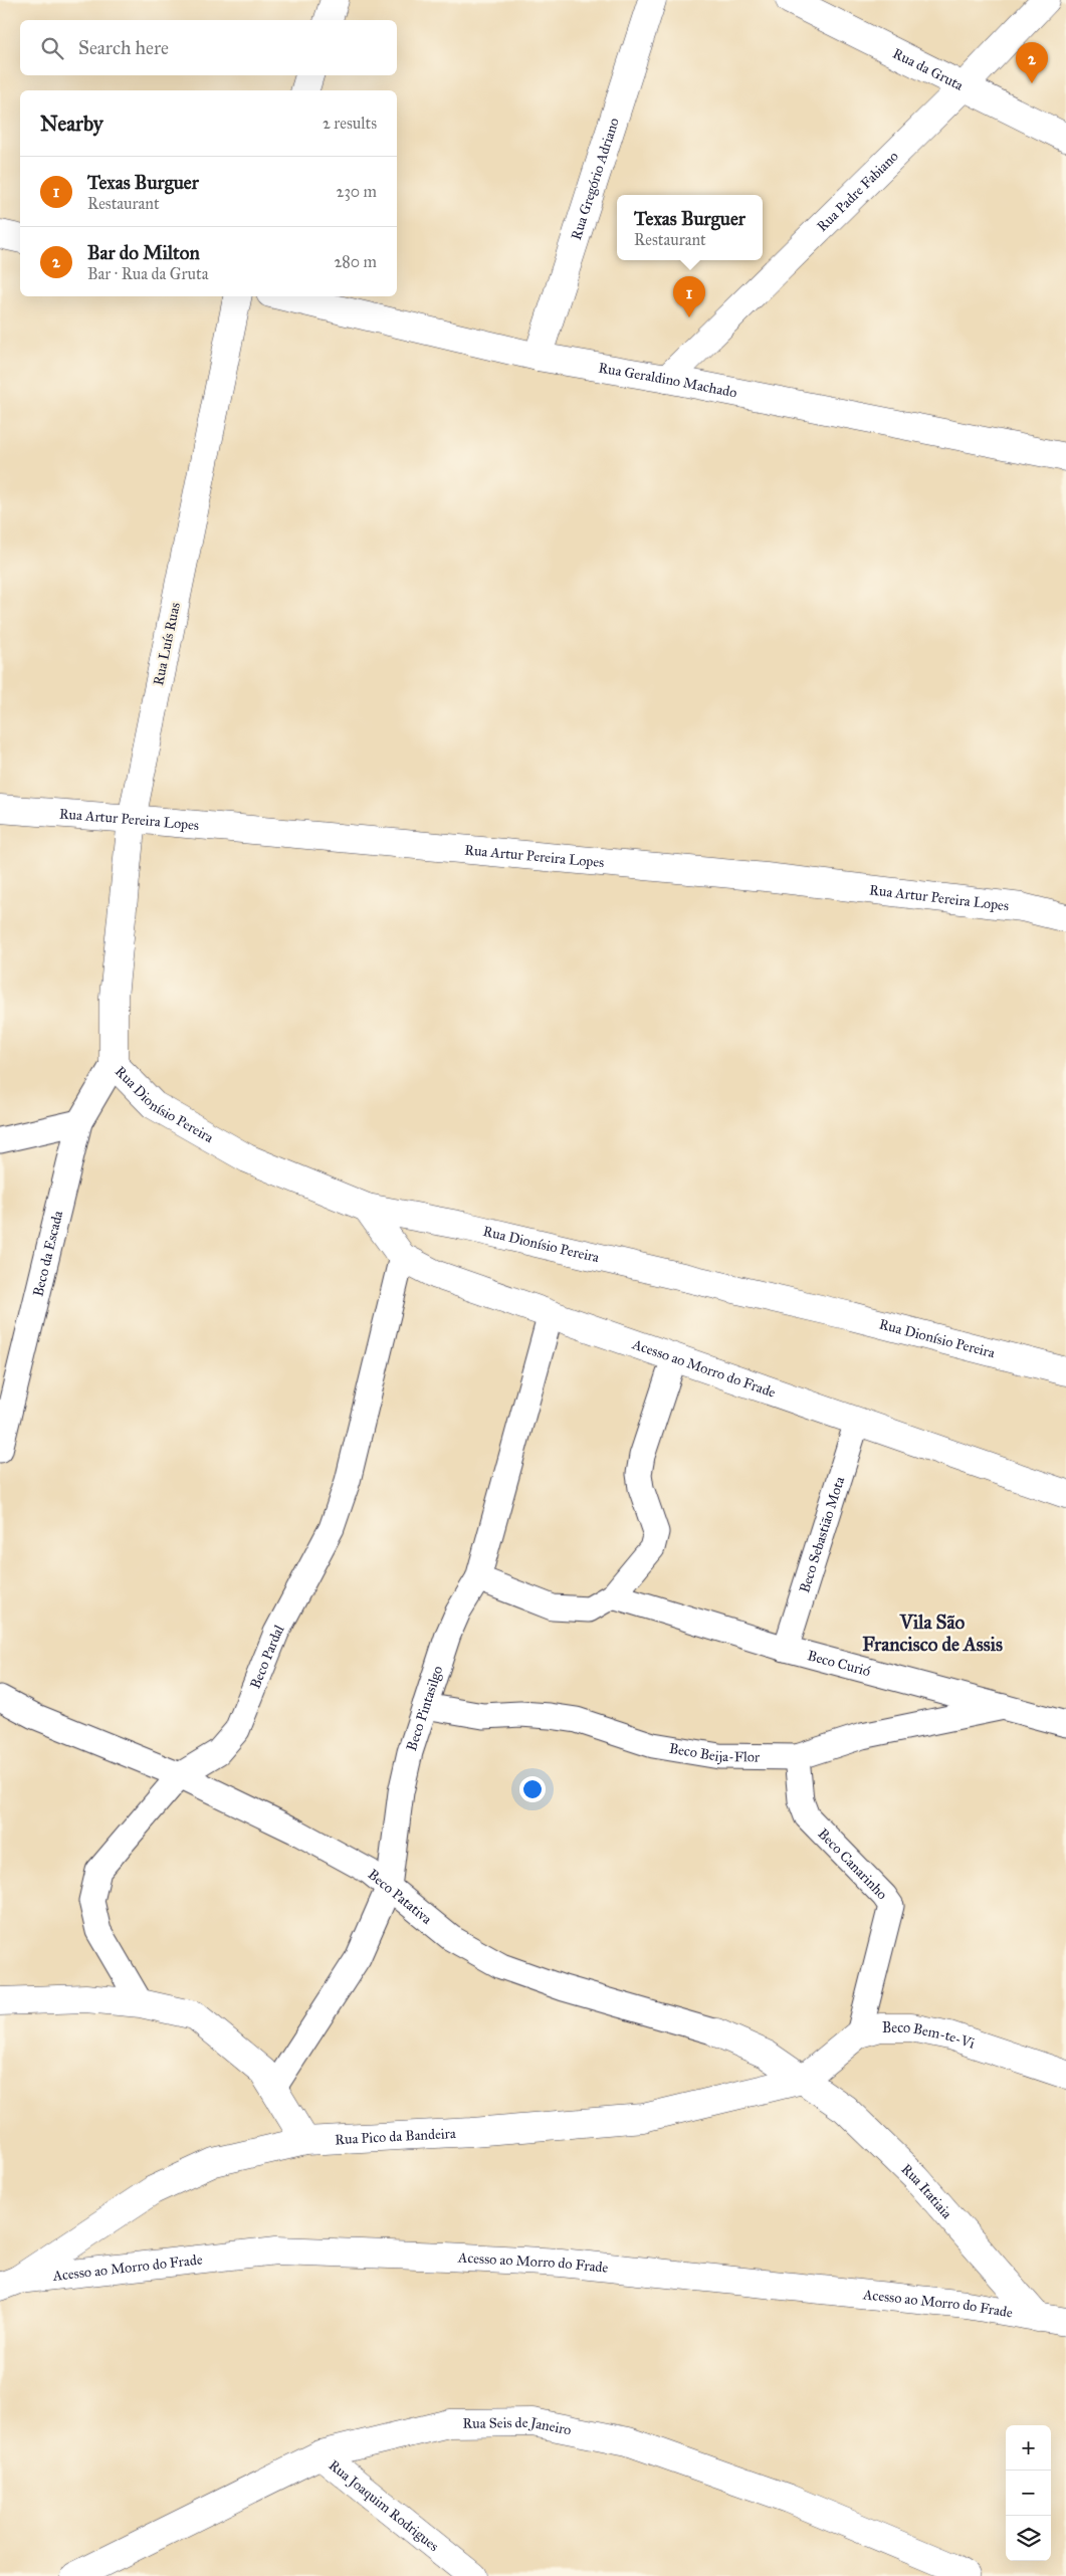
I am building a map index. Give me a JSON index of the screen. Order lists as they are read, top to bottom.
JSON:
{
  "streets": {
    "street": [
      "Rua da Gruta",
      "Rua Gregório Adriano",
      "Rua Padre Fabiano",
      "Rua Geraldino Machado",
      "Rua Luís Ruas",
      "Rua Artur Pereira Lopes",
      "Rua Dionísio Pereira",
      "Acesso ao Morro do Frade",
      "Beco Patativa",
      "Beco Bem-te-Vi",
      "Rua Pico da Bandeira",
      "Rua Itatiaia",
      "Rua Seis de Janeiro",
      "Rua Joaquim Rodrigues"
    ],
    "lane": [
      "Beco da Escada",
      "Beco Sebastião Mota",
      "Beco Pardal",
      "Beco Curió",
      "Beco Pintasilgo",
      "Beco Beija-Flor",
      "Beco Canarinho"
    ]
  },
  "crossings": [
    ["Rua da Gruta", "Rua Padre Fabiano"],
    ["Rua Gregório Adriano", "Rua Geraldino Machado"],
    ["Rua Padre Fabiano", "Rua Geraldino Machado"],
    ["Rua Luís Ruas", "Rua Artur Pereira Lopes"],
    ["Rua Luís Ruas", "Rua Dionísio Pereira"],
    ["Rua Dionísio Pereira", "Beco da Escada"],
    ["Rua Dionísio Pereira", "Acesso ao Morro do Frade"],
    ["Acesso ao Morro do Frade", "Beco Sebastião Mota"],
    ["Acesso ao Morro do Frade", "Beco Pardal"],
    ["Acesso ao Morro do Frade", "Beco Pintasilgo"],
    ["Acesso ao Morro do Frade", "Rua Pico da Bandeira"],
    ["Acesso ao Morro do Frade", "Rua Itatiaia"],
    ["Beco Sebastião Mota", "Beco Curió"],
    ["Beco Pardal", "Beco Patativa"],
    ["Beco Curió", "Beco Beija-Flor"],
    ["Beco Pintasilgo", "Beco Beija-Flor"],
    ["Beco Pintasilgo", "Beco Patativa"],
    ["Beco Beija-Flor", "Beco Canarinho"],
    ["Beco Canarinho", "Beco Bem-te-Vi"],
    ["Beco Patativa", "Beco Bem-te-Vi"],
    ["Beco Patativa", "Rua Pico da Bandeira"],
    ["Beco Patativa", "Rua Itatiaia"],
    ["Beco Bem-te-Vi", "Rua Pico da Bandeira"],
    ["Beco Bem-te-Vi", "Rua Itatiaia"],
    ["Rua Pico da Bandeira", "Rua Itatiaia"],
    ["Rua Seis de Janeiro", "Rua Joaquim Rodrigues"]
  ],
  "districts": ["Vila São Francisco de Assis"],
  "page": {
    "search": "Search here",
    "pins": ["2", "1"],
    "heading": ["Nearby", "2 results"],
    "list": [
      {
        "mark": "1",
        "name": "Texas Burguer",
        "note": "Restaurant",
        "value": "230 m"
      },
      {
        "mark": "2",
        "name": "Bar do Milton",
        "note": "Bar · Rua da Gruta",
        "value": "280 m"
      }
    ],
    "popup": ["Texas Burguer", "Restaurant"],
    "map_buttons": ["+", "−"]
  }
}
